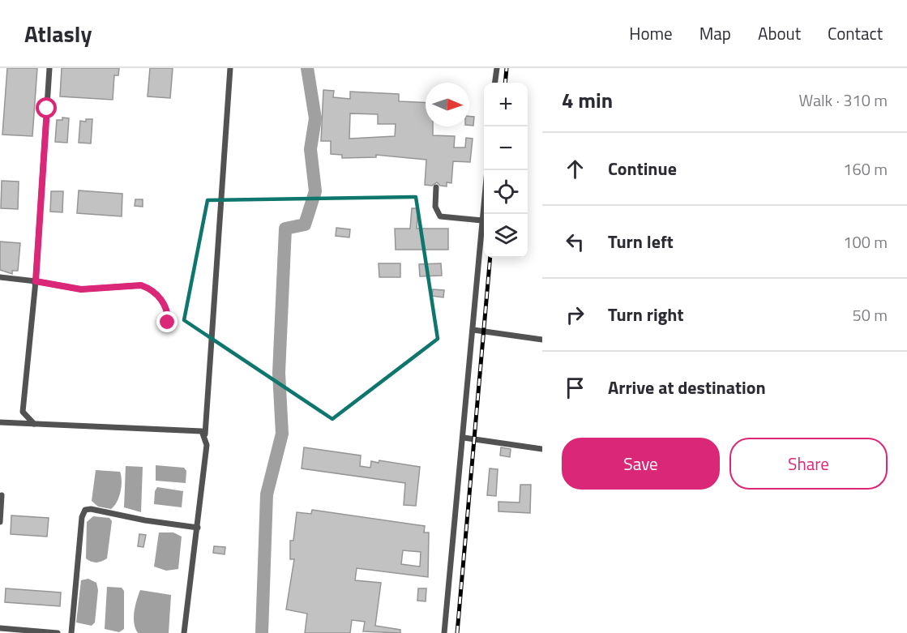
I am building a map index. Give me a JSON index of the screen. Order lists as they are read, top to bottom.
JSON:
{
  "north": "right",
  "page": {
    "header": "Atlasly",
    "nav": [
      "Home",
      "Map",
      "About",
      "Contact"
    ],
    "heading": ["4 min", "Walk · 310 m"],
    "map_buttons": ["+", "−"],
    "list": [
      ["Continue", "160 m"],
      ["Turn left", "100 m"],
      ["Turn right", "50 m"],
      "Arrive at destination"
    ],
    "buttons": ["Save", "Share"]
  }
}
